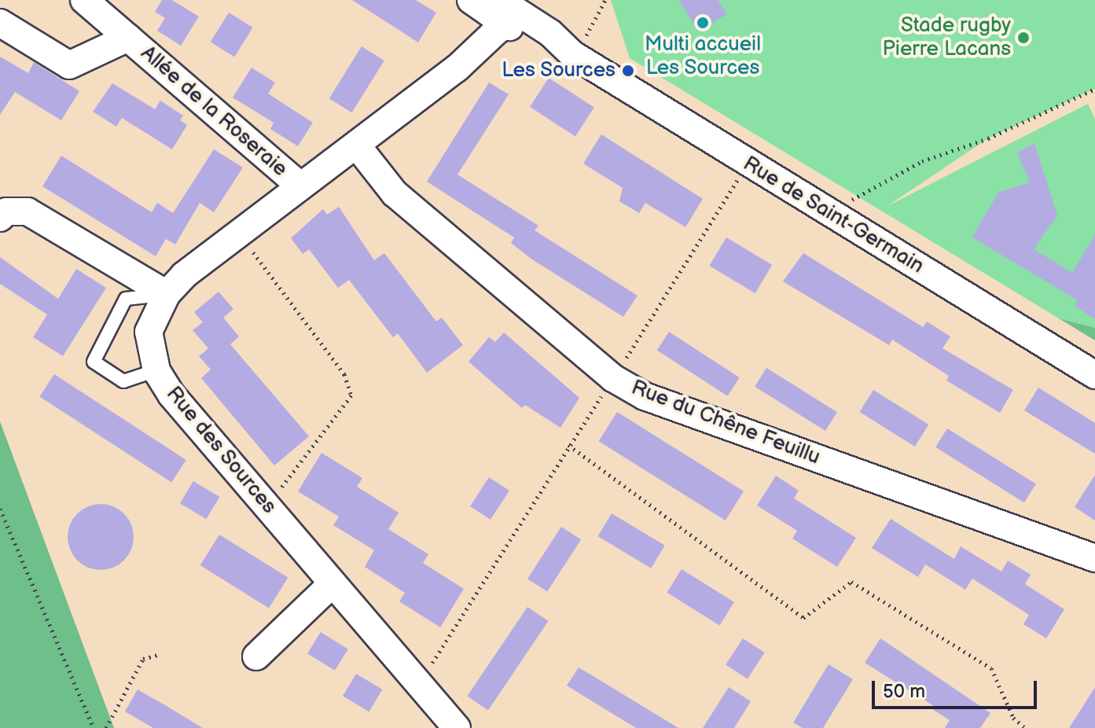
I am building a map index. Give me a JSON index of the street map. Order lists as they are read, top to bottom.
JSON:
{
  "streets": {
    "street": [
      "Allée de la Roseraie",
      "Rue de Saint-Germain",
      "Rue du Chêne Feuillu",
      "Rue des Sources"
    ]
  },
  "crossings": [
    ["Allée de la Roseraie", "Rue des Sources"],
    ["Rue de Saint-Germain", "Rue des Sources"],
    ["Rue du Chêne Feuillu", "Rue des Sources"]
  ],
  "places": ["Multi accueil Les Sources", "Stade rugby Pierre Lacans", "Les Sources"],
  "scale_bar": "50 m"
}
